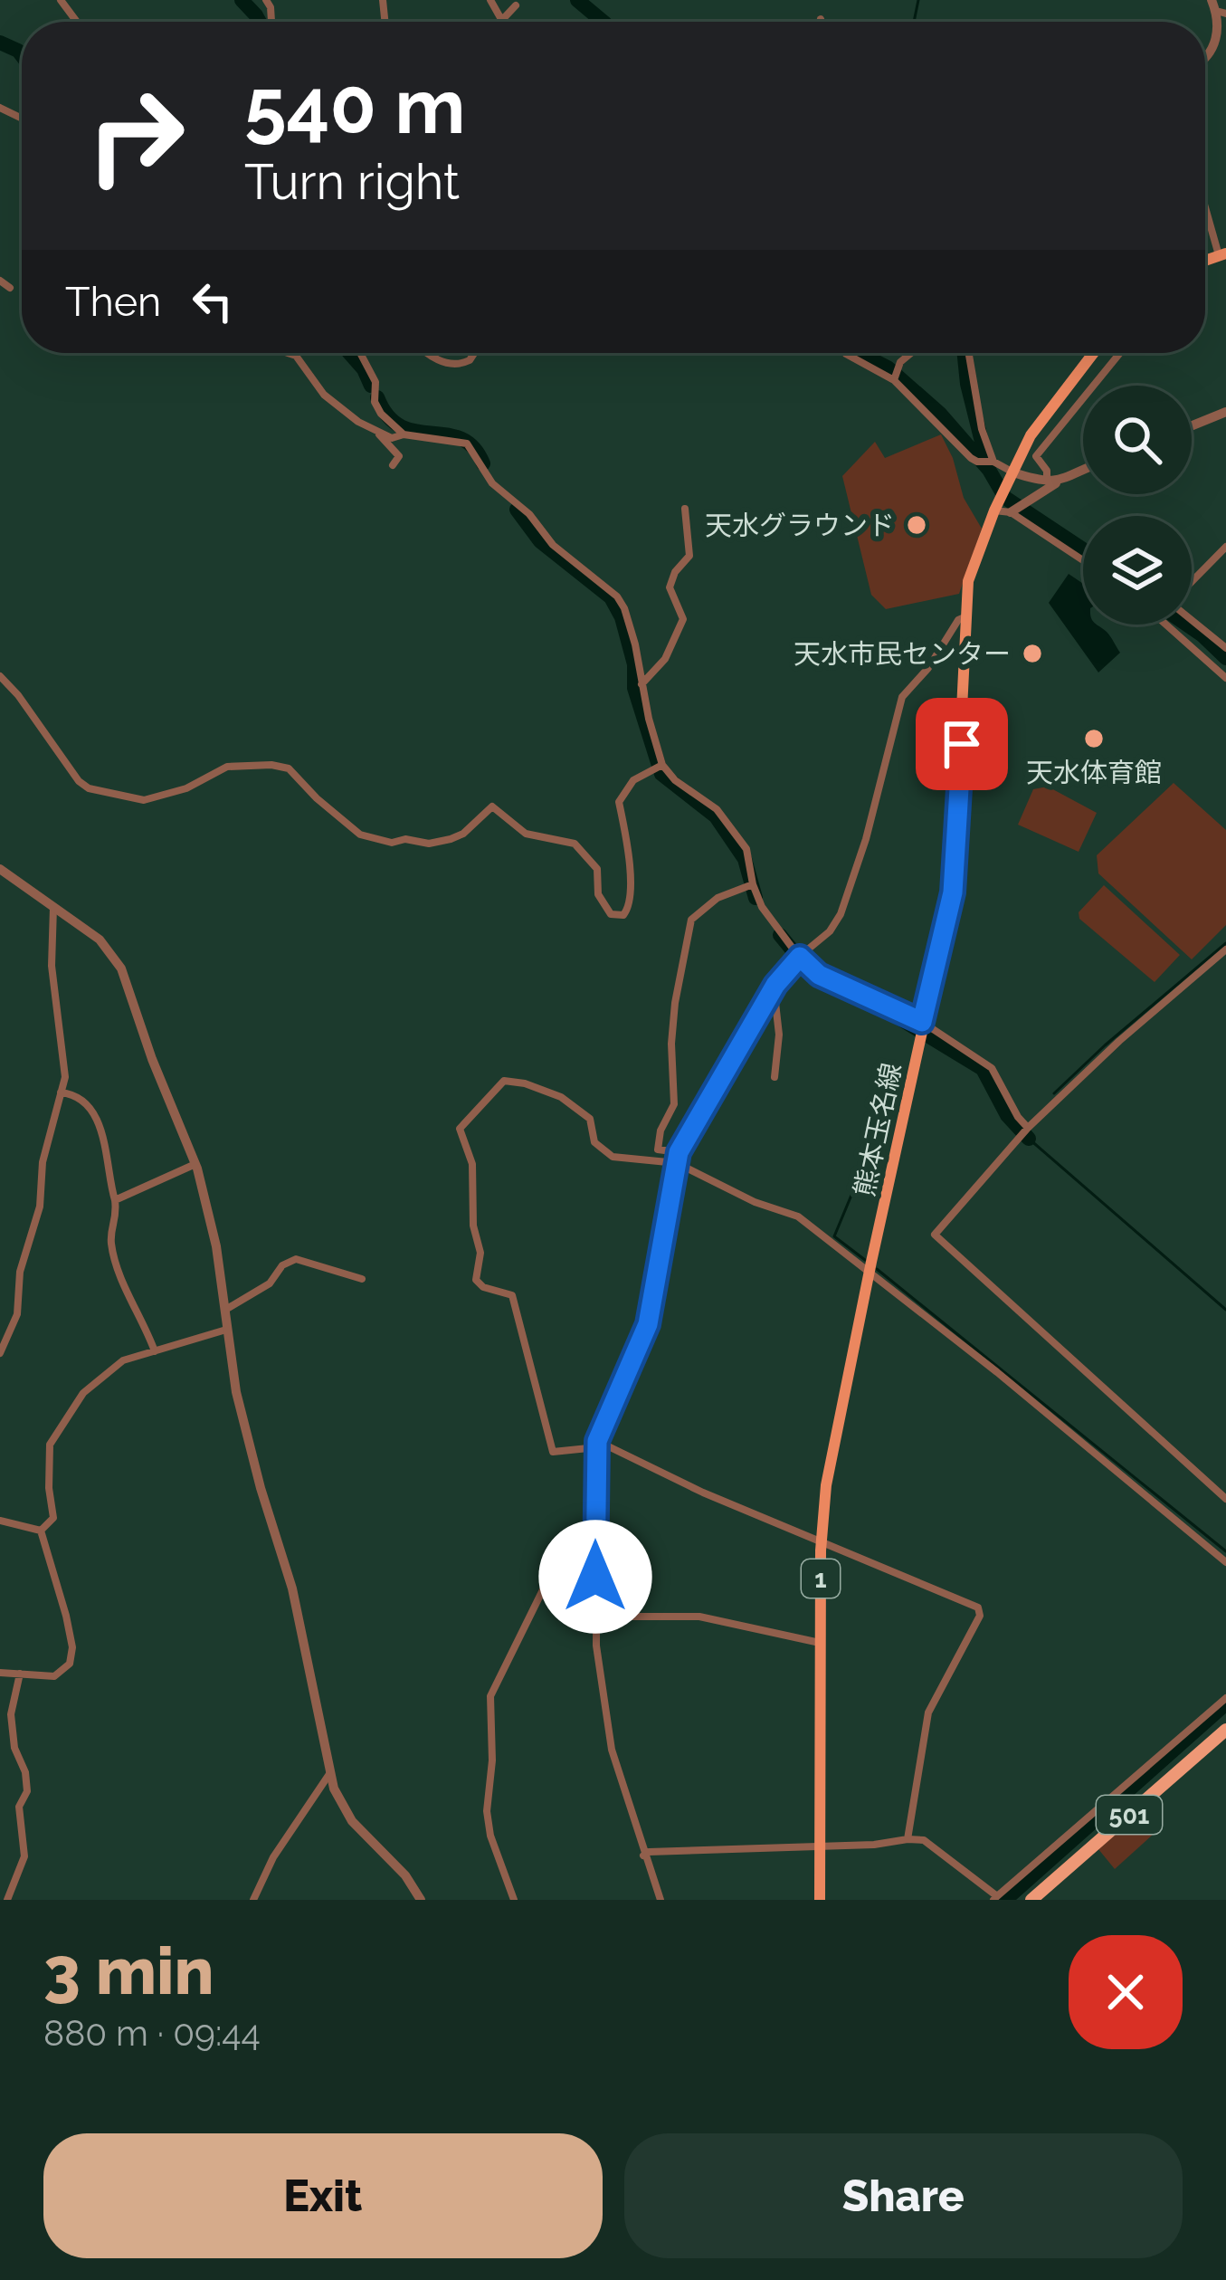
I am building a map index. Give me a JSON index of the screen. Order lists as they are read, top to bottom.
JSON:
{
  "streets": {
    "highway": ["501"],
    "main road": ["熊本玉名線", "1"]
  },
  "places": ["天水グラウンド", "天水市民センター", "天水体育館"],
  "page": {
    "turn": ["540 m", "Turn right"],
    "then": "Then",
    "heading": ["3 min", "880 m · 09:44"],
    "buttons": ["Exit", "Share"]
  }
}
